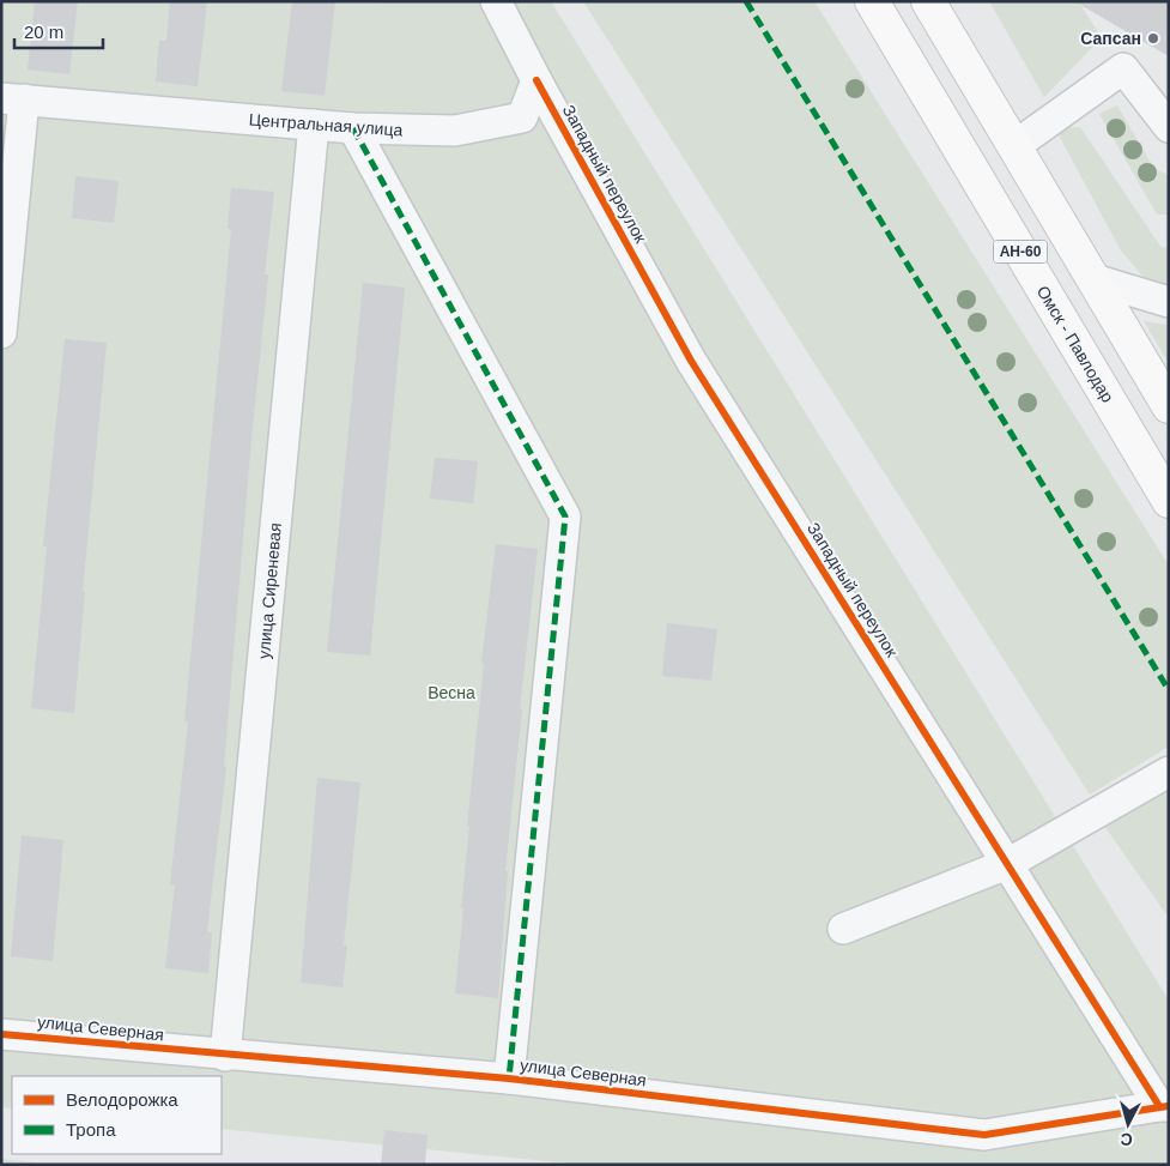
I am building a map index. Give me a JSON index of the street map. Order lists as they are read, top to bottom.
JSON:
{
  "streets": {
    "main road": ["АН-60", "Омск - Павлодар"],
    "street": [
      "Центральная улица",
      "Западный переулок",
      "улица Сиреневая",
      "улица Северная"
    ]
  },
  "crossings": [
    ["Центральная улица", "Западный переулок"],
    ["Центральная улица", "улица Сиреневая"],
    ["Западный переулок", "улица Северная"],
    ["улица Сиреневая", "улица Северная"]
  ],
  "parks": ["Весна"],
  "places": ["Сапсан"],
  "legend": ["Велодорожка", "Тропа"],
  "scale_bar": "20 m",
  "north": "bottom"
}
